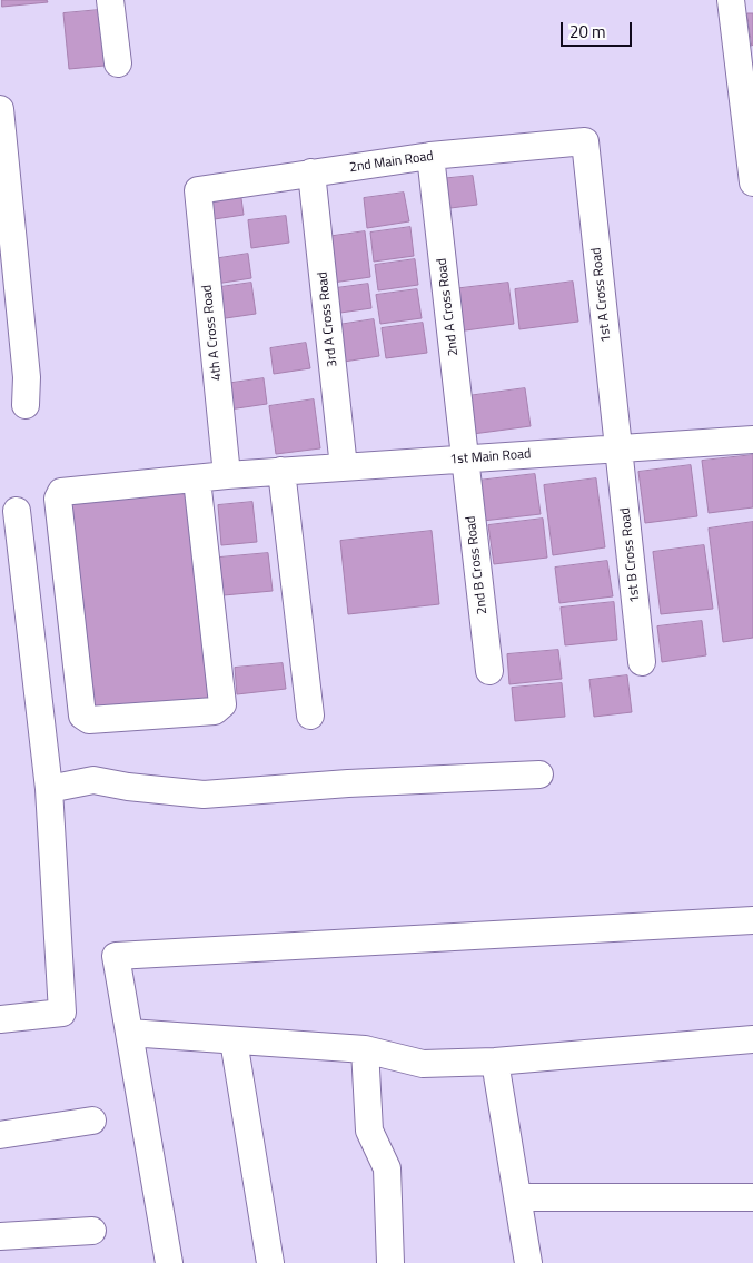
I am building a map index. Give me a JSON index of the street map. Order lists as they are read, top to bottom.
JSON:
{
  "streets": {
    "street": [
      "2nd Main Road",
      "1st A Cross Road",
      "2nd A Cross Road",
      "3rd A Cross Road",
      "4th A Cross Road",
      "1st Main Road",
      "1st B Cross Road",
      "2nd B Cross Road"
    ]
  },
  "crossings": [
    ["2nd Main Road", "1st A Cross Road"],
    ["2nd Main Road", "2nd A Cross Road"],
    ["2nd Main Road", "3rd A Cross Road"],
    ["2nd Main Road", "4th A Cross Road"],
    ["1st A Cross Road", "1st Main Road"],
    ["1st A Cross Road", "1st B Cross Road"],
    ["2nd A Cross Road", "1st Main Road"],
    ["2nd A Cross Road", "2nd B Cross Road"],
    ["3rd A Cross Road", "1st Main Road"],
    ["4th A Cross Road", "1st Main Road"],
    ["1st Main Road", "1st B Cross Road"],
    ["1st Main Road", "2nd B Cross Road"]
  ],
  "scale_bar": "20 m"
}
